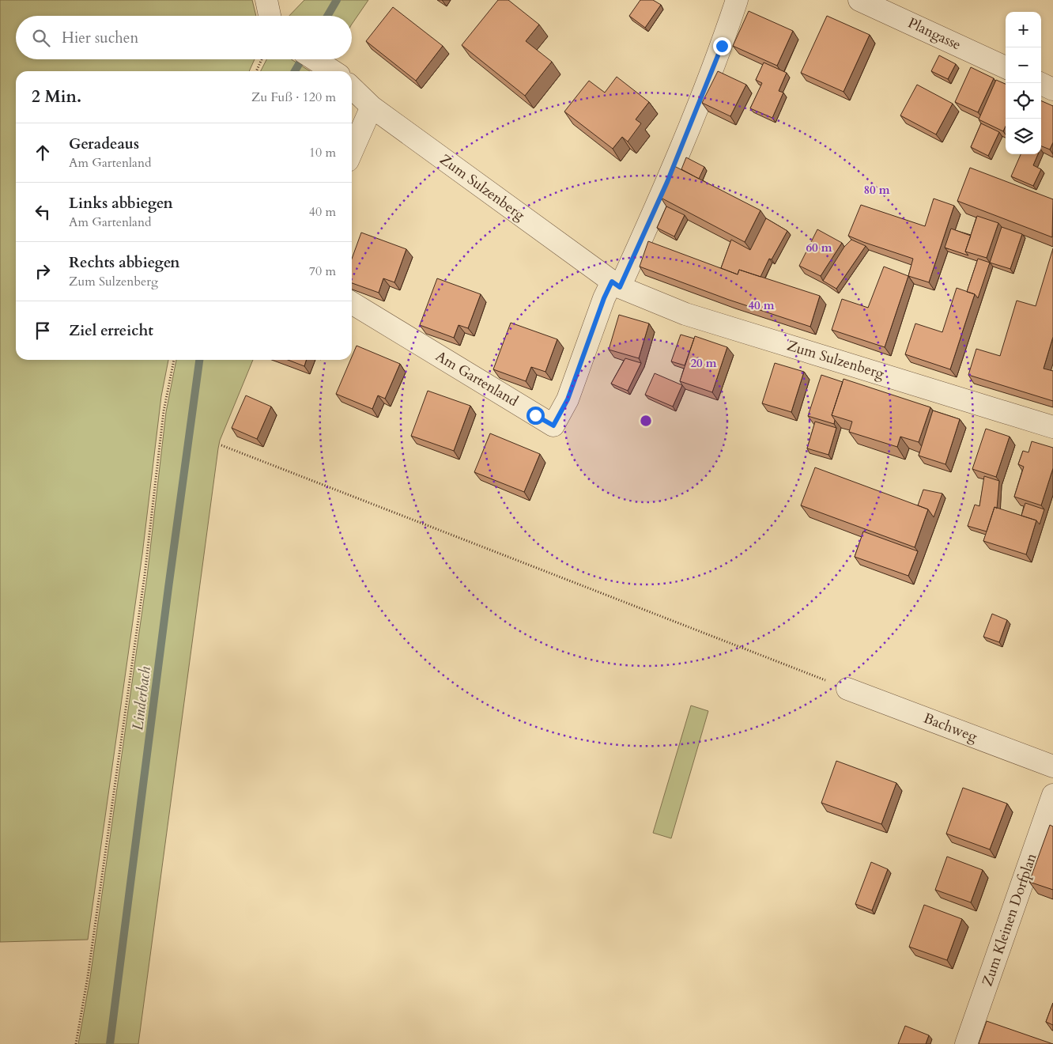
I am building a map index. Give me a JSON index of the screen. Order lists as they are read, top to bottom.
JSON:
{
  "streets": {
    "street": [
      "Plangasse",
      "Zum Sulzenberg",
      "Am Gartenland",
      "Bachweg",
      "Zum Kleinen Dorfplan"
    ]
  },
  "crossings": [
    ["Zum Sulzenberg", "Am Gartenland"]
  ],
  "water": ["Linderbach"],
  "page": {
    "map_buttons": ["+", "−"],
    "search": "Hier suchen",
    "heading": ["2 Min.", "Zu Fuß · 120 m"],
    "list": [
      ["Geradeaus", "Am Gartenland", "10 m"],
      ["Links abbiegen", "Am Gartenland", "40 m"],
      ["Rechts abbiegen", "Zum Sulzenberg", "70 m"],
      "Ziel erreicht"
    ]
  },
  "rings": [
    "80 m",
    "60 m",
    "40 m",
    "20 m"
  ]
}
